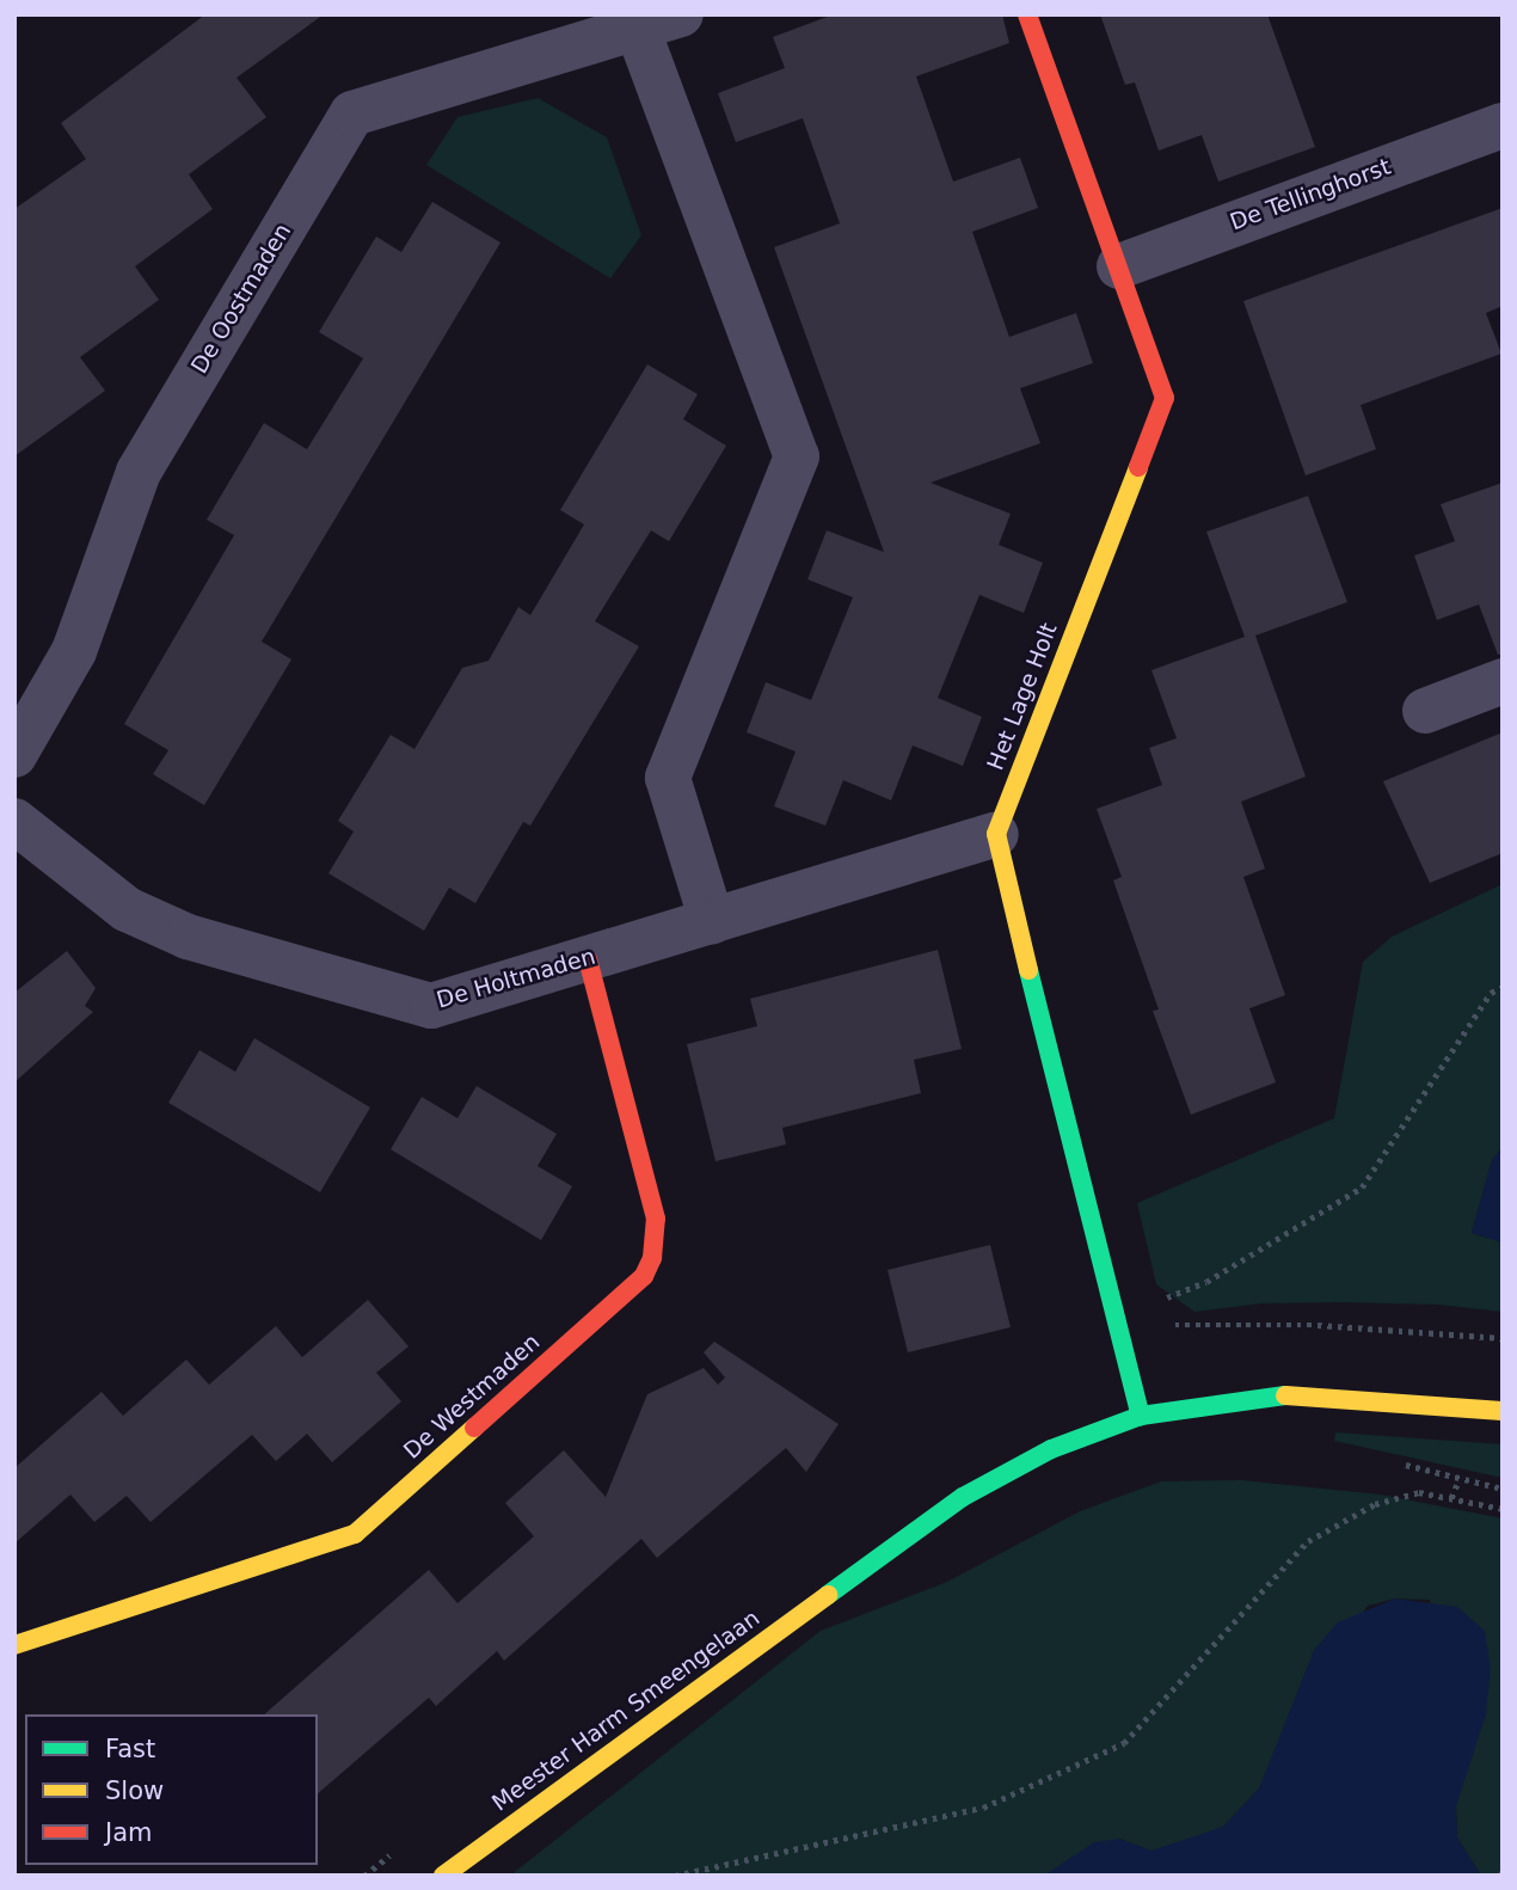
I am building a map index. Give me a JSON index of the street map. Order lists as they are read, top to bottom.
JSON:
{
  "streets": {
    "street": [
      "De Tellinghorst",
      "De Oostmaden",
      "Het Lage Holt",
      "De Holtmaden",
      "De Westmaden",
      "Meester Harm Smeengelaan"
    ]
  },
  "crossings": [
    ["De Tellinghorst", "Het Lage Holt"],
    ["Het Lage Holt", "De Holtmaden"],
    ["De Holtmaden", "De Westmaden"]
  ],
  "legend": ["Fast", "Slow", "Jam"]
}
